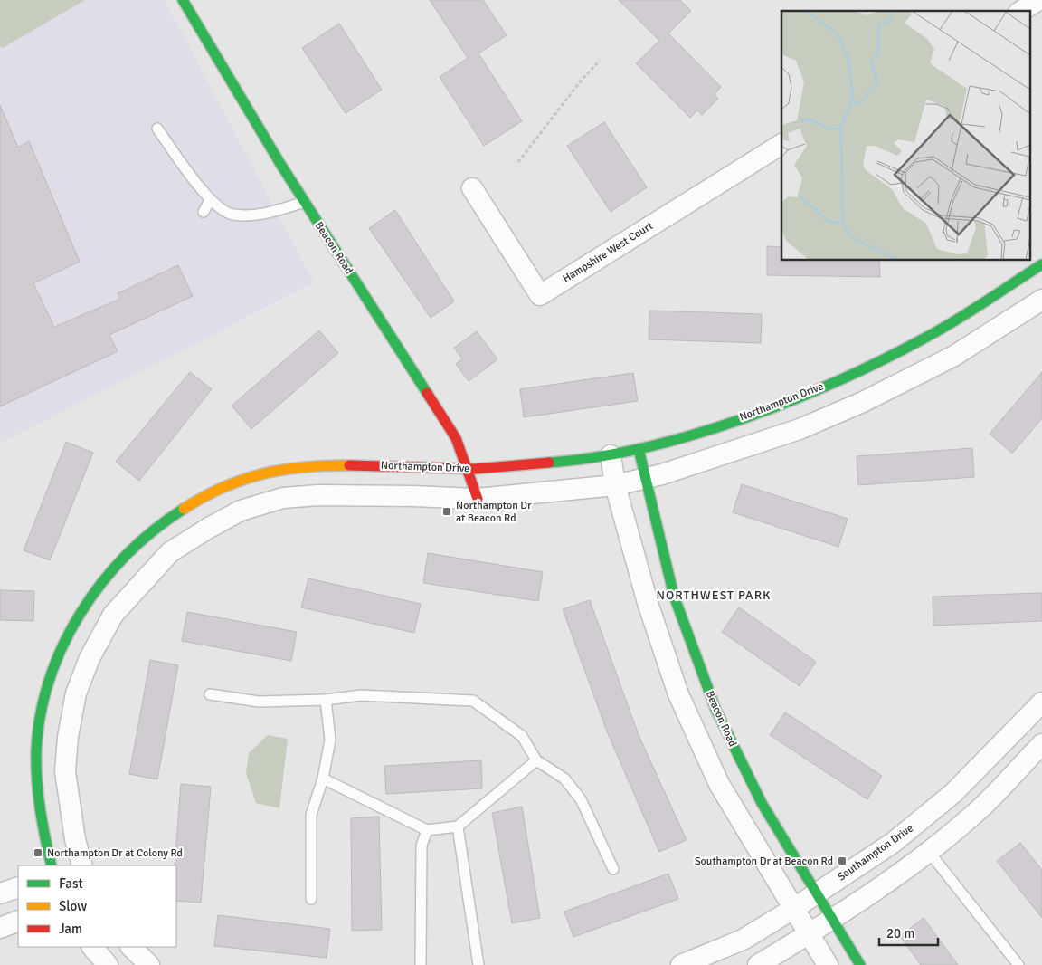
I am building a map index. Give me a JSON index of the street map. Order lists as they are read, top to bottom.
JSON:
{
  "streets": {
    "street": [
      "Beacon Road",
      "Hampshire West Court",
      "Northampton Drive",
      "Southampton Drive"
    ]
  },
  "crossings": [
    ["Beacon Road", "Northampton Drive"],
    ["Beacon Road", "Southampton Drive"]
  ],
  "districts": ["NORTHWEST PARK"],
  "places": {
    "transit": ["Northampton Dr at Beacon Rd", "Northampton Dr at Colony Rd", "Southampton Dr at Beacon Rd"]
  },
  "legend": ["Fast", "Slow", "Jam"],
  "scale_bar": "20 m"
}
